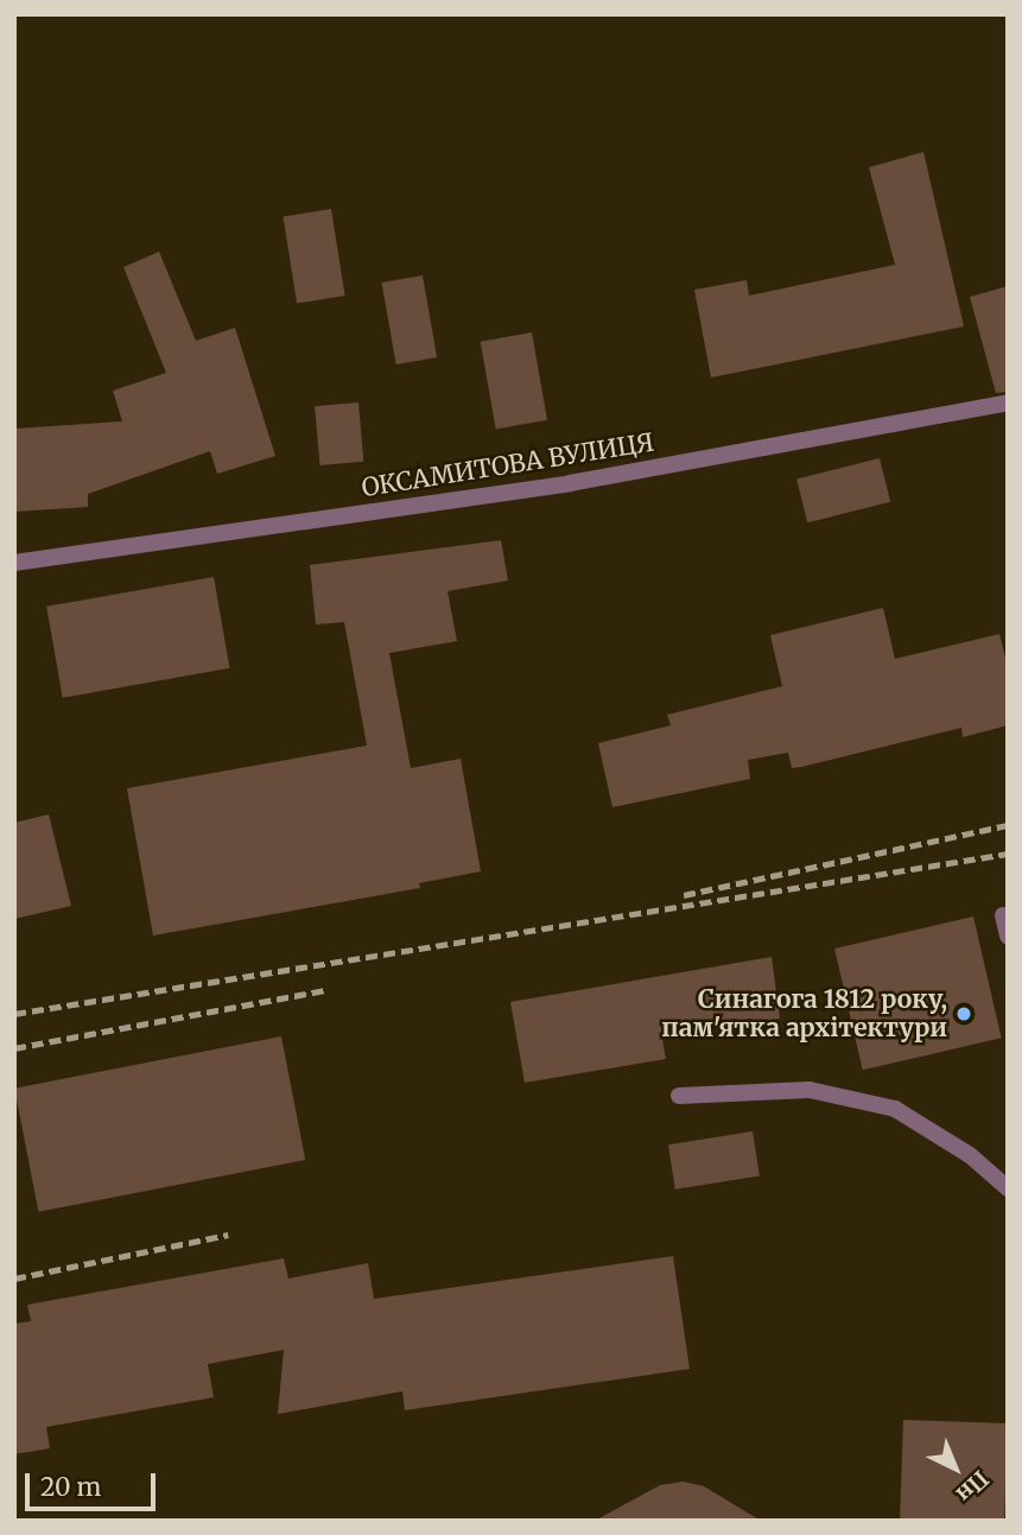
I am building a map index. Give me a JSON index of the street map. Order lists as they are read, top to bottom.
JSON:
{
  "streets": {
    "street": ["ОКСАМИТОВА ВУЛИЦЯ"]
  },
  "places": ["Синагога 1812 року, пам'ятка архітектури"],
  "scale_bar": "20 m",
  "north": "bottom right"
}
